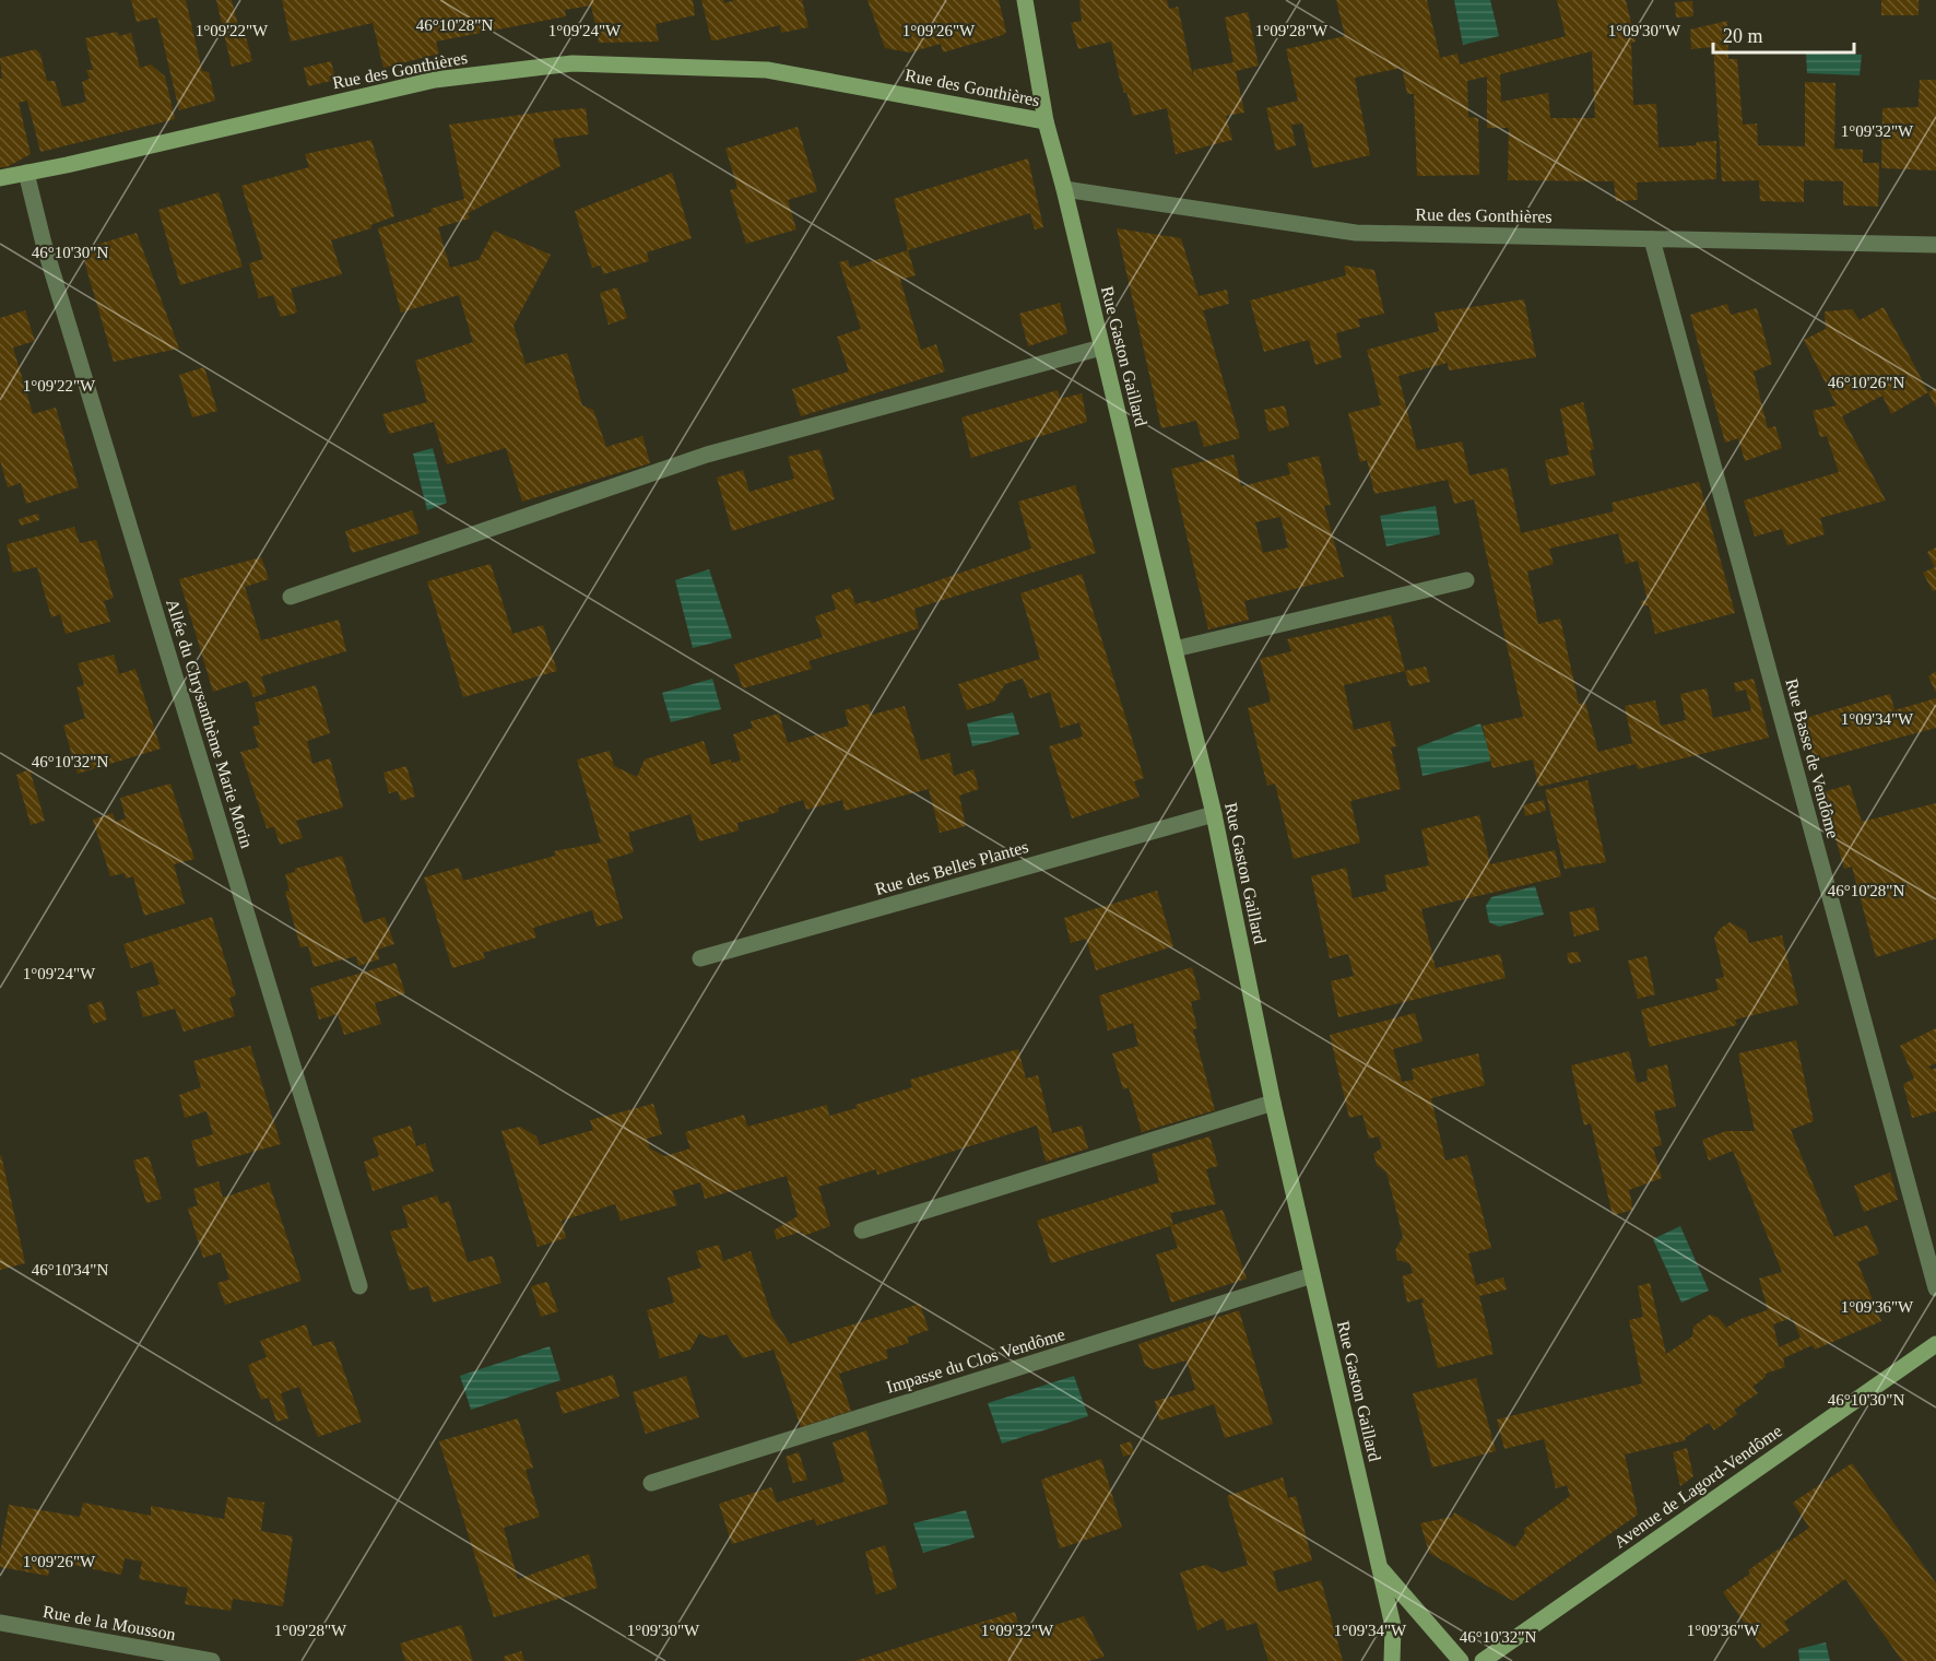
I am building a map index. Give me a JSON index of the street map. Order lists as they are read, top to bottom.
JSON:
{
  "streets": {
    "street": [
      "Rue des Gonthières",
      "Rue Gaston Gaillard",
      "Allée du Chrysanthème Marie Morin",
      "Rue Basse de Vendôme",
      "Rue des Belles Plantes",
      "Impasse du Clos Vendôme",
      "Avenue de Lagord-Vendôme",
      "Rue de la Mousson"
    ]
  },
  "crossings": [
    ["Rue des Gonthières", "Rue Gaston Gaillard"],
    ["Rue des Gonthières", "Allée du Chrysanthème Marie Morin"],
    ["Rue des Gonthières", "Rue Basse de Vendôme"],
    ["Rue Gaston Gaillard", "Rue des Belles Plantes"],
    ["Rue Gaston Gaillard", "Impasse du Clos Vendôme"]
  ],
  "scale_bar": "20 m",
  "coordinates": [
    "46°10'28\"N",
    "1°09'26\"W",
    "1°09'28\"W",
    "1°09'30\"W",
    "1°09'22\"W",
    "1°09'24\"W",
    "1°09'32\"W",
    "46°10'30\"N",
    "46°10'26\"N",
    "1°09'34\"W",
    "46°10'32\"N",
    "46°10'34\"N",
    "1°09'36\"W"
  ]
}
